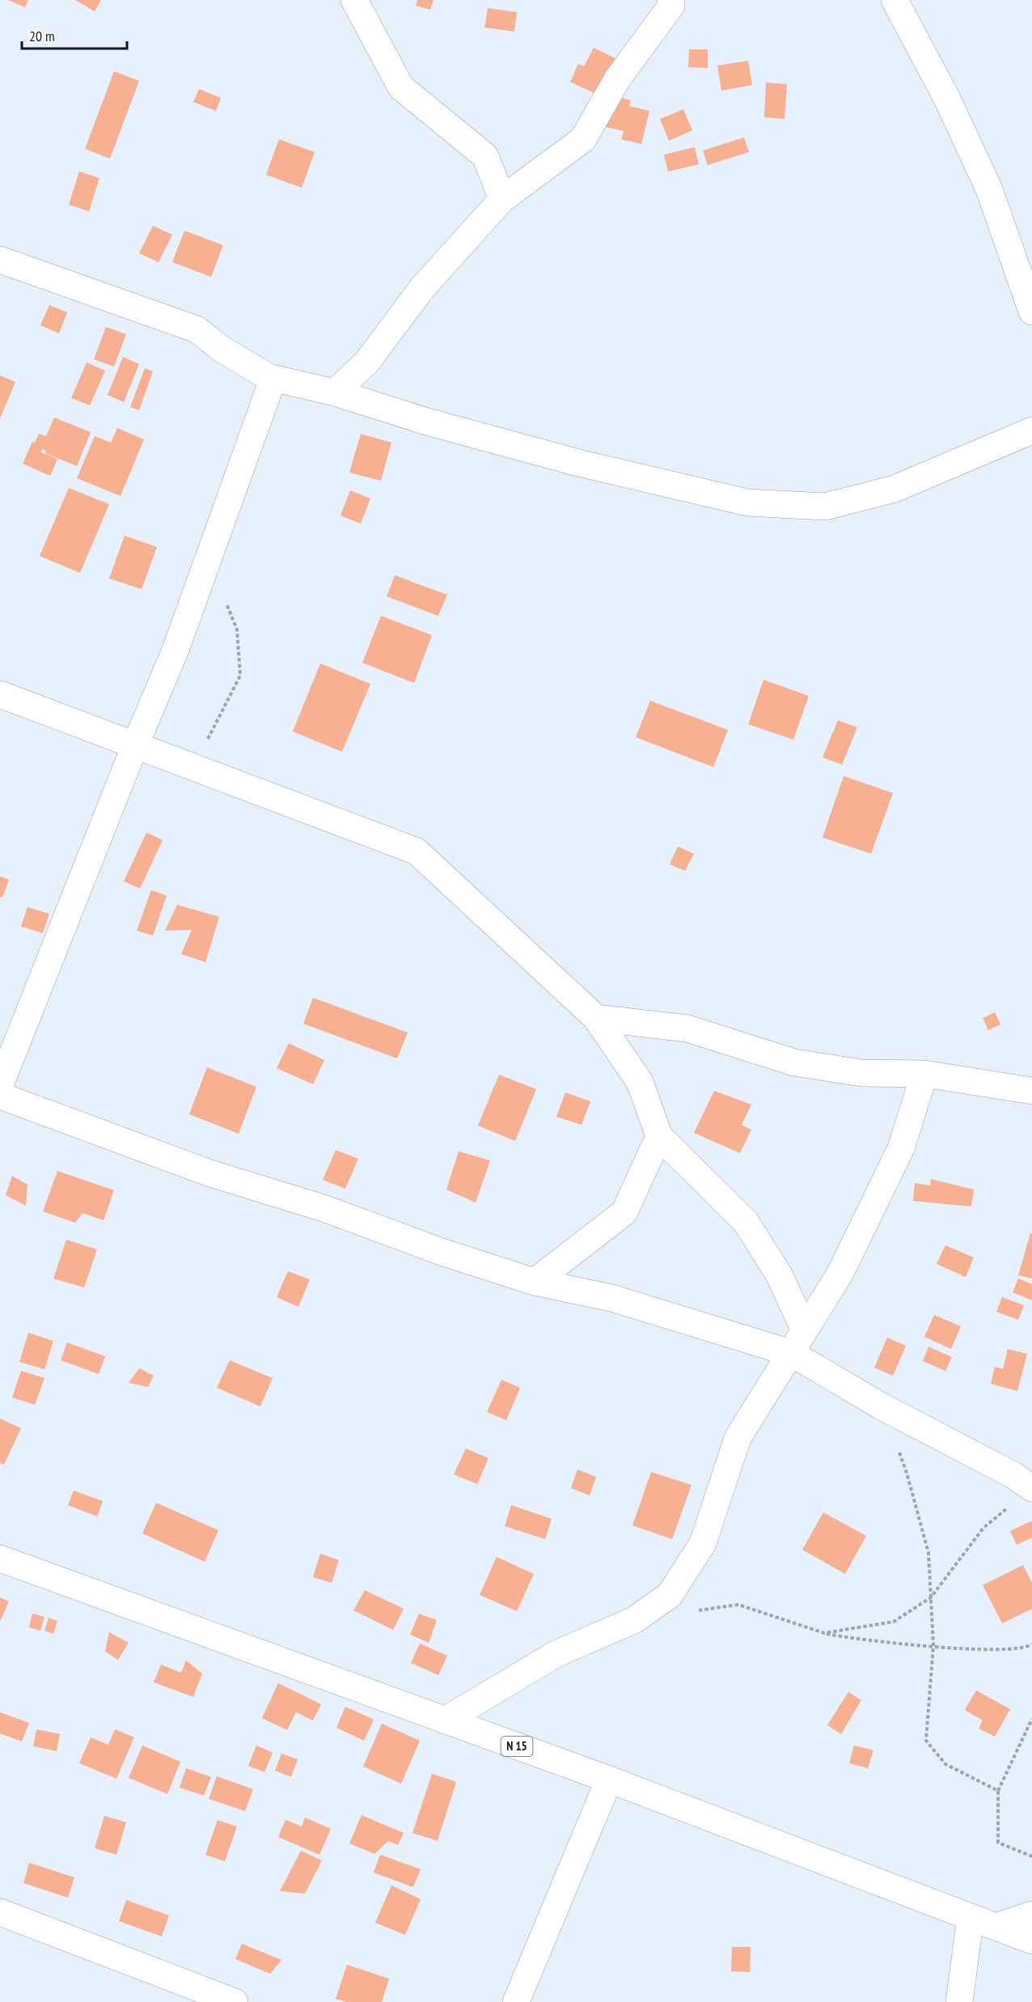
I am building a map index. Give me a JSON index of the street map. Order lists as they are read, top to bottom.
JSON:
{
  "streets": {
    "street": ["N 15"]
  },
  "scale_bar": "20 m"
}
